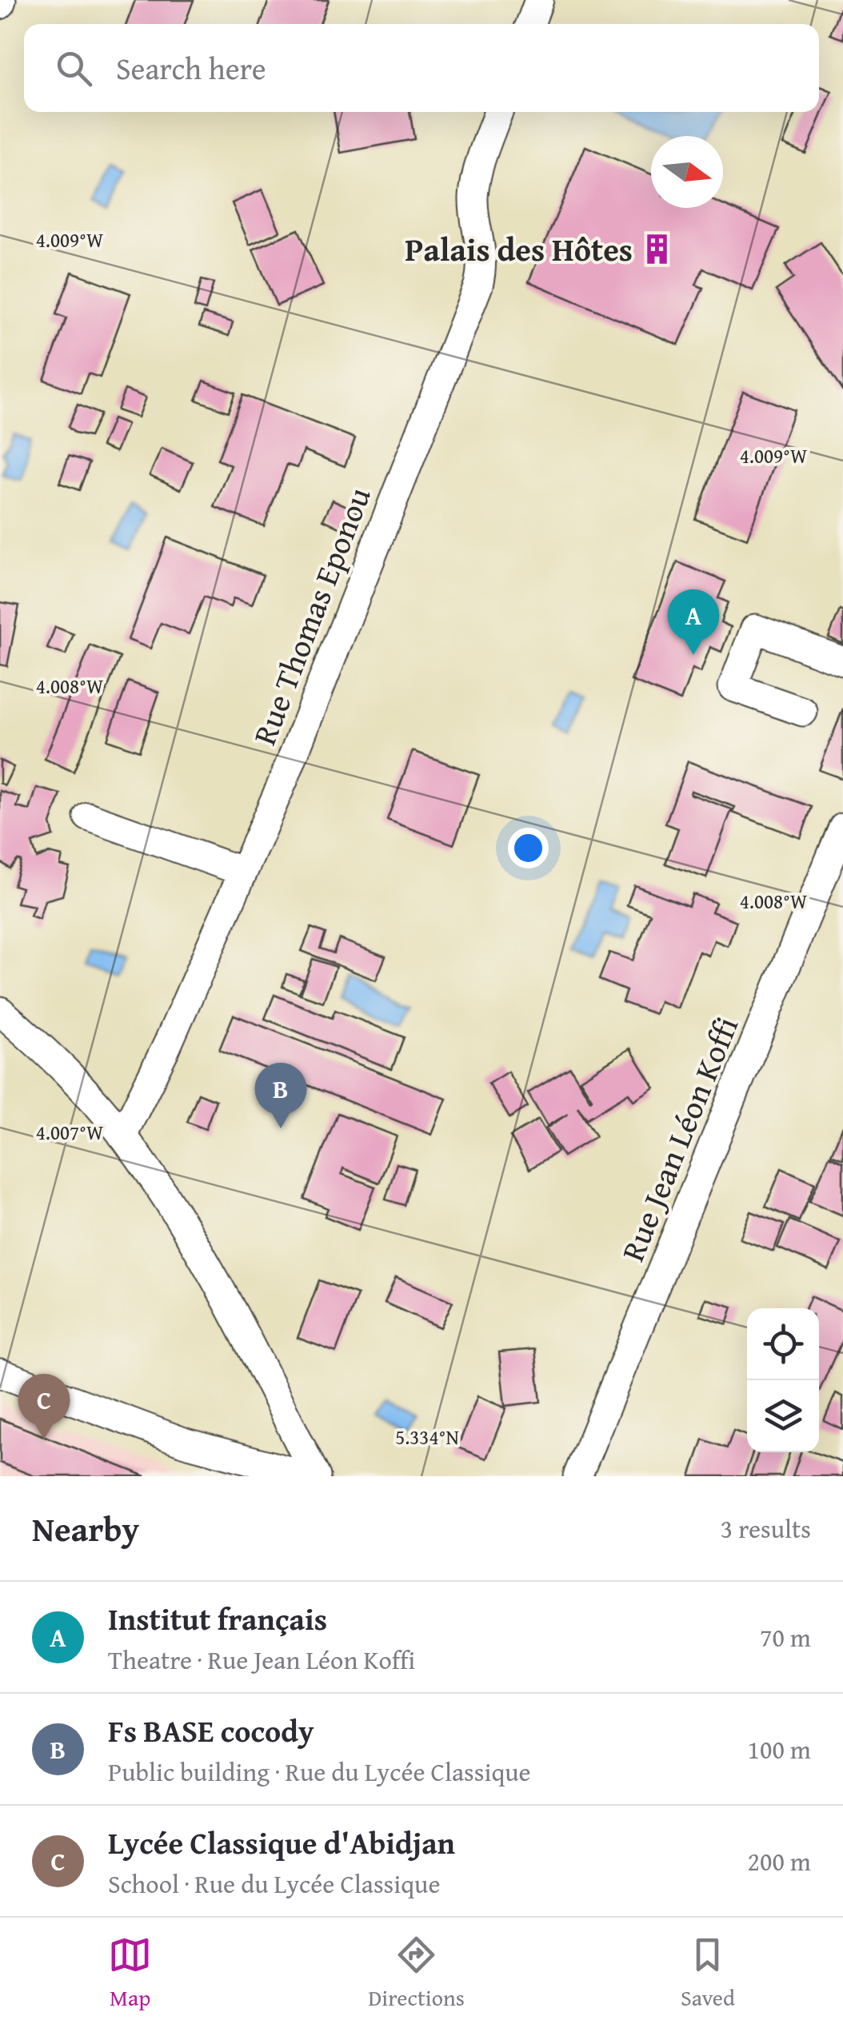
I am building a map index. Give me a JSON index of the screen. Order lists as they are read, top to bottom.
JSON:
{
  "streets": {
    "street": ["Rue Thomas Eponou", "Rue Jean Léon Koffi"]
  },
  "places": {
    "building": ["Palais des Hôtes"]
  },
  "north": "right",
  "page": {
    "search": "Search here",
    "pins": ["A", "B", "C"],
    "heading": ["Nearby", "3 results"],
    "list": [
      {
        "mark": "A",
        "name": "Institut français",
        "note": "Theatre · Rue Jean Léon Koffi",
        "value": "70 m"
      },
      {
        "mark": "B",
        "name": "Fs BASE cocody",
        "note": "Public building · Rue du Lycée Classique",
        "value": "100 m"
      },
      {
        "mark": "C",
        "name": "Lycée Classique d'Abidjan",
        "note": "School · Rue du Lycée Classique",
        "value": "200 m"
      }
    ],
    "nav": ["Map", "Directions", "Saved"]
  },
  "coordinates": [
    "4.009°W",
    "4.008°W",
    "4.007°W",
    "5.334°N"
  ]
}
